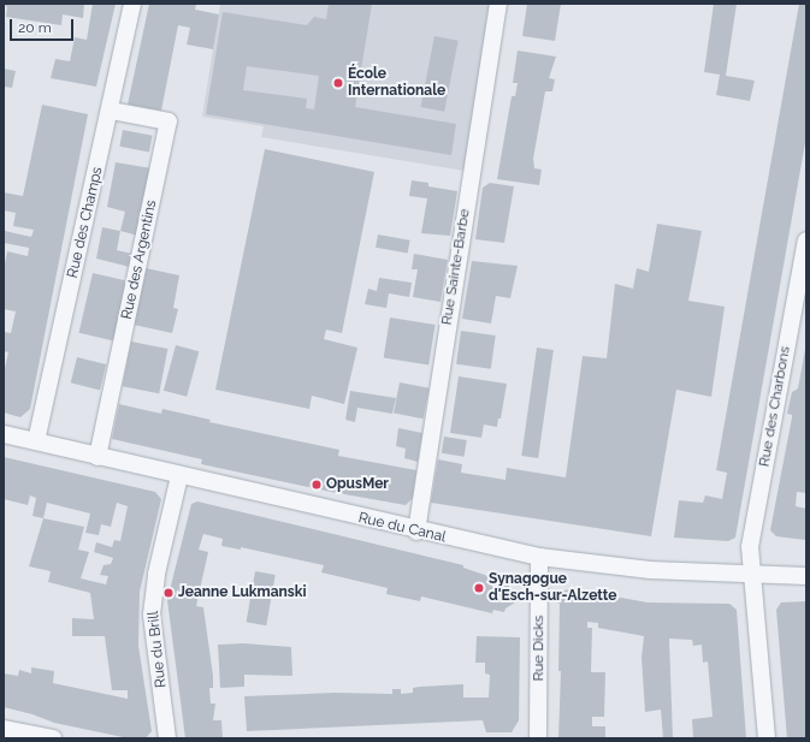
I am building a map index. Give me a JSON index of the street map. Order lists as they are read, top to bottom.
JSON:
{
  "streets": {
    "street": [
      "Rue des Champs",
      "Rue des Argentins",
      "Rue Sainte-Barbe",
      "Rue des Charbons",
      "Rue du Canal",
      "Rue Dicks",
      "Rue du Brill"
    ]
  },
  "crossings": [
    ["Rue des Champs", "Rue des Argentins"],
    ["Rue des Champs", "Rue du Canal"],
    ["Rue des Argentins", "Rue du Canal"],
    ["Rue Sainte-Barbe", "Rue du Canal"],
    ["Rue des Charbons", "Rue du Canal"],
    ["Rue du Canal", "Rue Dicks"],
    ["Rue du Canal", "Rue du Brill"]
  ],
  "places": [
    "École Internationale",
    "OpusMer",
    "Synagogue d'Esch-sur-Alzette",
    "Jeanne Lukmanski"
  ],
  "scale_bar": "20 m"
}
